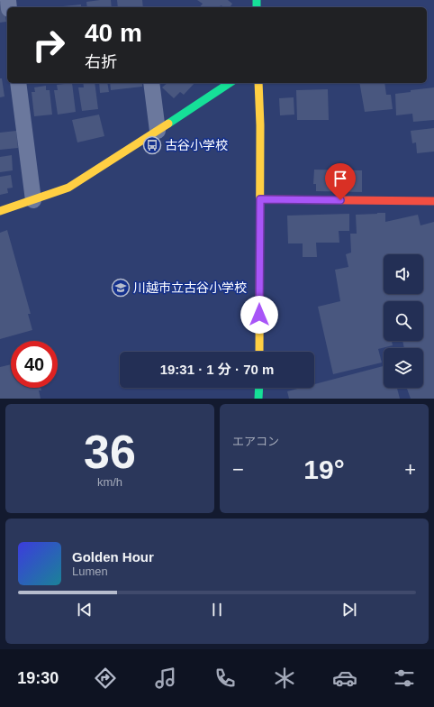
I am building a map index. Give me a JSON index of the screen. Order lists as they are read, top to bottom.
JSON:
{
  "places": {
    "bus stop": ["古谷小学校"],
    "school or university": ["川越市立古谷小学校"]
  },
  "page": {
    "turn": ["40 m", "右折"],
    "limit": "40",
    "trip": "19:31 · 1 分 · 70 m",
    "tile": [
      ["36", "km/h"],
      "エアコン"
    ],
    "heat": ["−", "19°", "+"],
    "song": ["Golden Hour", "Lumen"],
    "tabs": "19:30"
  }
}
